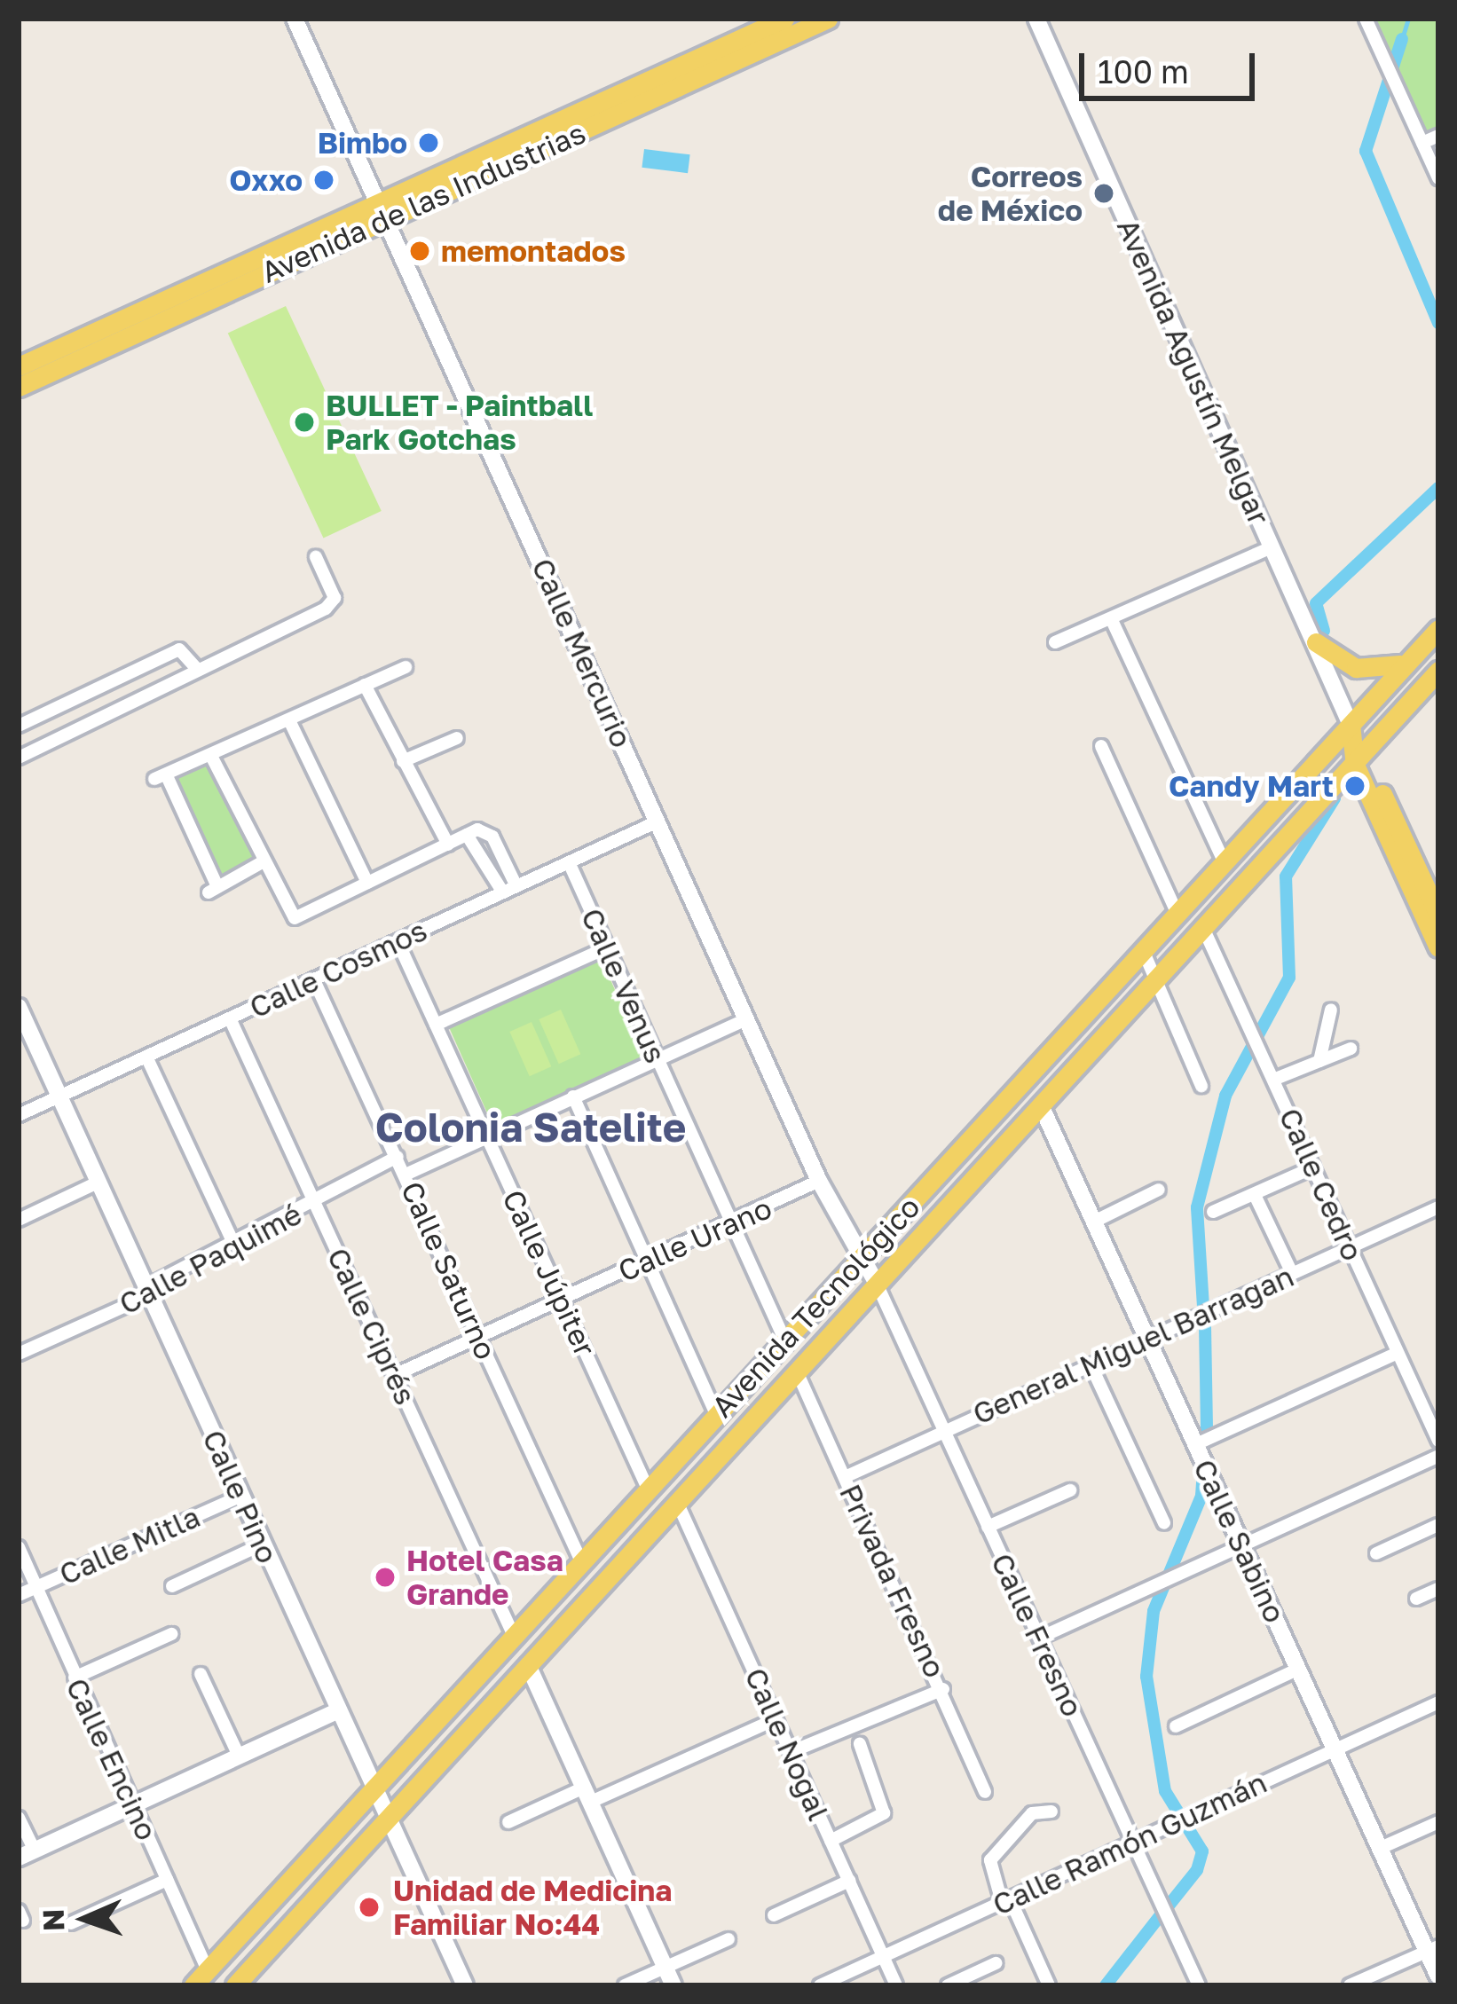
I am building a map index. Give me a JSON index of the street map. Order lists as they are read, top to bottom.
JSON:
{
  "streets": {
    "main road": [
      "Avenida de las Industrias",
      "Avenida Agustín Melgar",
      "Calle Mercurio",
      "Avenida Tecnológico",
      "Calle Pino",
      "Calle Sabino"
    ],
    "street": [
      "Calle Cosmos",
      "Calle Venus",
      "Calle Cedro",
      "Calle Urano",
      "Calle Paquimé",
      "Calle Saturno",
      "Calle Júpiter",
      "Calle Ciprés",
      "General Miguel Barragan",
      "Calle Mitla",
      "Privada Fresno",
      "Calle Fresno",
      "Calle Nogal",
      "Calle Encino",
      "Calle Ramón Guzmán"
    ]
  },
  "crossings": [
    ["Avenida de las Industrias", "Calle Mercurio"],
    ["Avenida Agustín Melgar", "Avenida Tecnológico"],
    ["Calle Mercurio", "Calle Cosmos"],
    ["Calle Mercurio", "Calle Urano"],
    ["Calle Mercurio", "Avenida Tecnológico"],
    ["Calle Mercurio", "Calle Fresno"],
    ["Calle Cosmos", "Calle Venus"],
    ["Calle Cosmos", "Calle Saturno"],
    ["Calle Cosmos", "Calle Júpiter"],
    ["Calle Cosmos", "Calle Ciprés"],
    ["Calle Cosmos", "Calle Pino"],
    ["Calle Venus", "Calle Urano"],
    ["Calle Venus", "Avenida Tecnológico"],
    ["Calle Cedro", "Avenida Tecnológico"],
    ["Calle Cedro", "General Miguel Barragan"],
    ["Calle Urano", "Calle Saturno"],
    ["Calle Urano", "Calle Júpiter"],
    ["Calle Urano", "Calle Ciprés"],
    ["Calle Paquimé", "Calle Saturno"],
    ["Calle Paquimé", "Calle Ciprés"],
    ["Calle Paquimé", "Calle Pino"],
    ["Calle Saturno", "Avenida Tecnológico"],
    ["Calle Júpiter", "Avenida Tecnológico"],
    ["Avenida Tecnológico", "Calle Ciprés"],
    ["Avenida Tecnológico", "Calle Pino"],
    ["Avenida Tecnológico", "Calle Sabino"],
    ["Avenida Tecnológico", "Privada Fresno"],
    ["Avenida Tecnológico", "Calle Fresno"],
    ["Avenida Tecnológico", "Calle Nogal"],
    ["Avenida Tecnológico", "Calle Encino"],
    ["General Miguel Barragan", "Calle Sabino"],
    ["General Miguel Barragan", "Privada Fresno"],
    ["General Miguel Barragan", "Calle Fresno"],
    ["Calle Pino", "Calle Mitla"],
    ["Calle Sabino", "Calle Ramón Guzmán"],
    ["Calle Mitla", "Calle Encino"],
    ["Calle Fresno", "Calle Ramón Guzmán"],
    ["Calle Nogal", "Calle Ramón Guzmán"]
  ],
  "districts": ["Colonia Satelite"],
  "places": [
    "Bimbo",
    "Oxxo",
    "Correos de México",
    "memontados",
    "BULLET - Paintball Park Gotchas",
    "Candy Mart",
    "Hotel Casa Grande",
    "Unidad de Medicina Familiar No:44"
  ],
  "scale_bar": "100 m",
  "north": "left"
}
